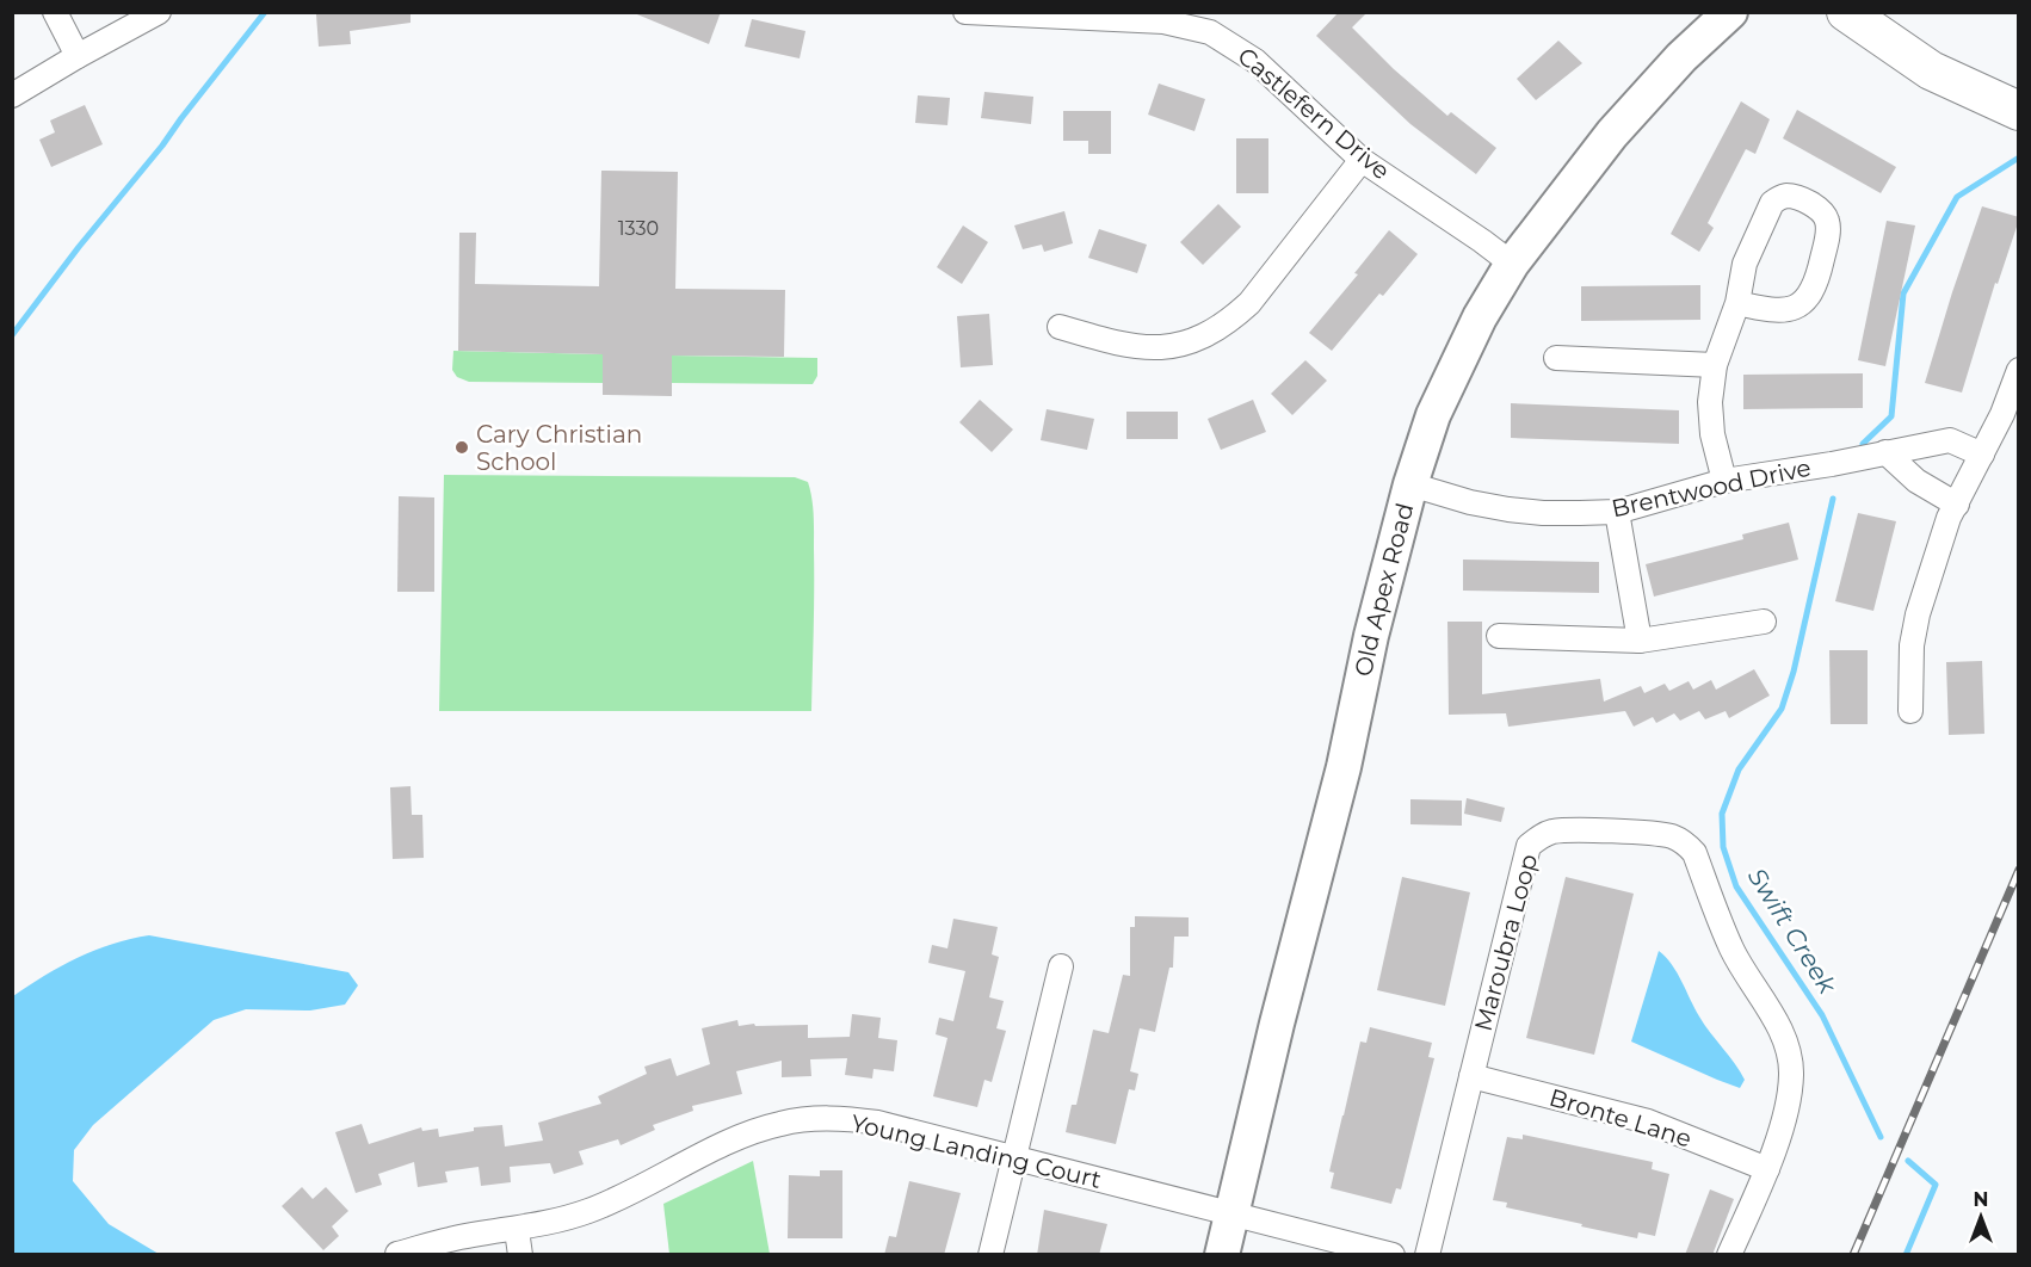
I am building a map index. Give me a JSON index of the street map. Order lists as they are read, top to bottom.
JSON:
{
  "streets": {
    "main road": ["Old Apex Road"],
    "street": [
      "Castlefern Drive",
      "Brentwood Drive",
      "Maroubra Loop",
      "Bronte Lane",
      "Young Landing Court"
    ]
  },
  "crossings": [
    ["Castlefern Drive", "Old Apex Road"],
    ["Brentwood Drive", "Old Apex Road"],
    ["Old Apex Road", "Young Landing Court"],
    ["Maroubra Loop", "Bronte Lane"]
  ],
  "water": ["Swift Creek"],
  "places": ["Cary Christian School"],
  "house_numbers": ["1330"],
  "north": "top"
}
